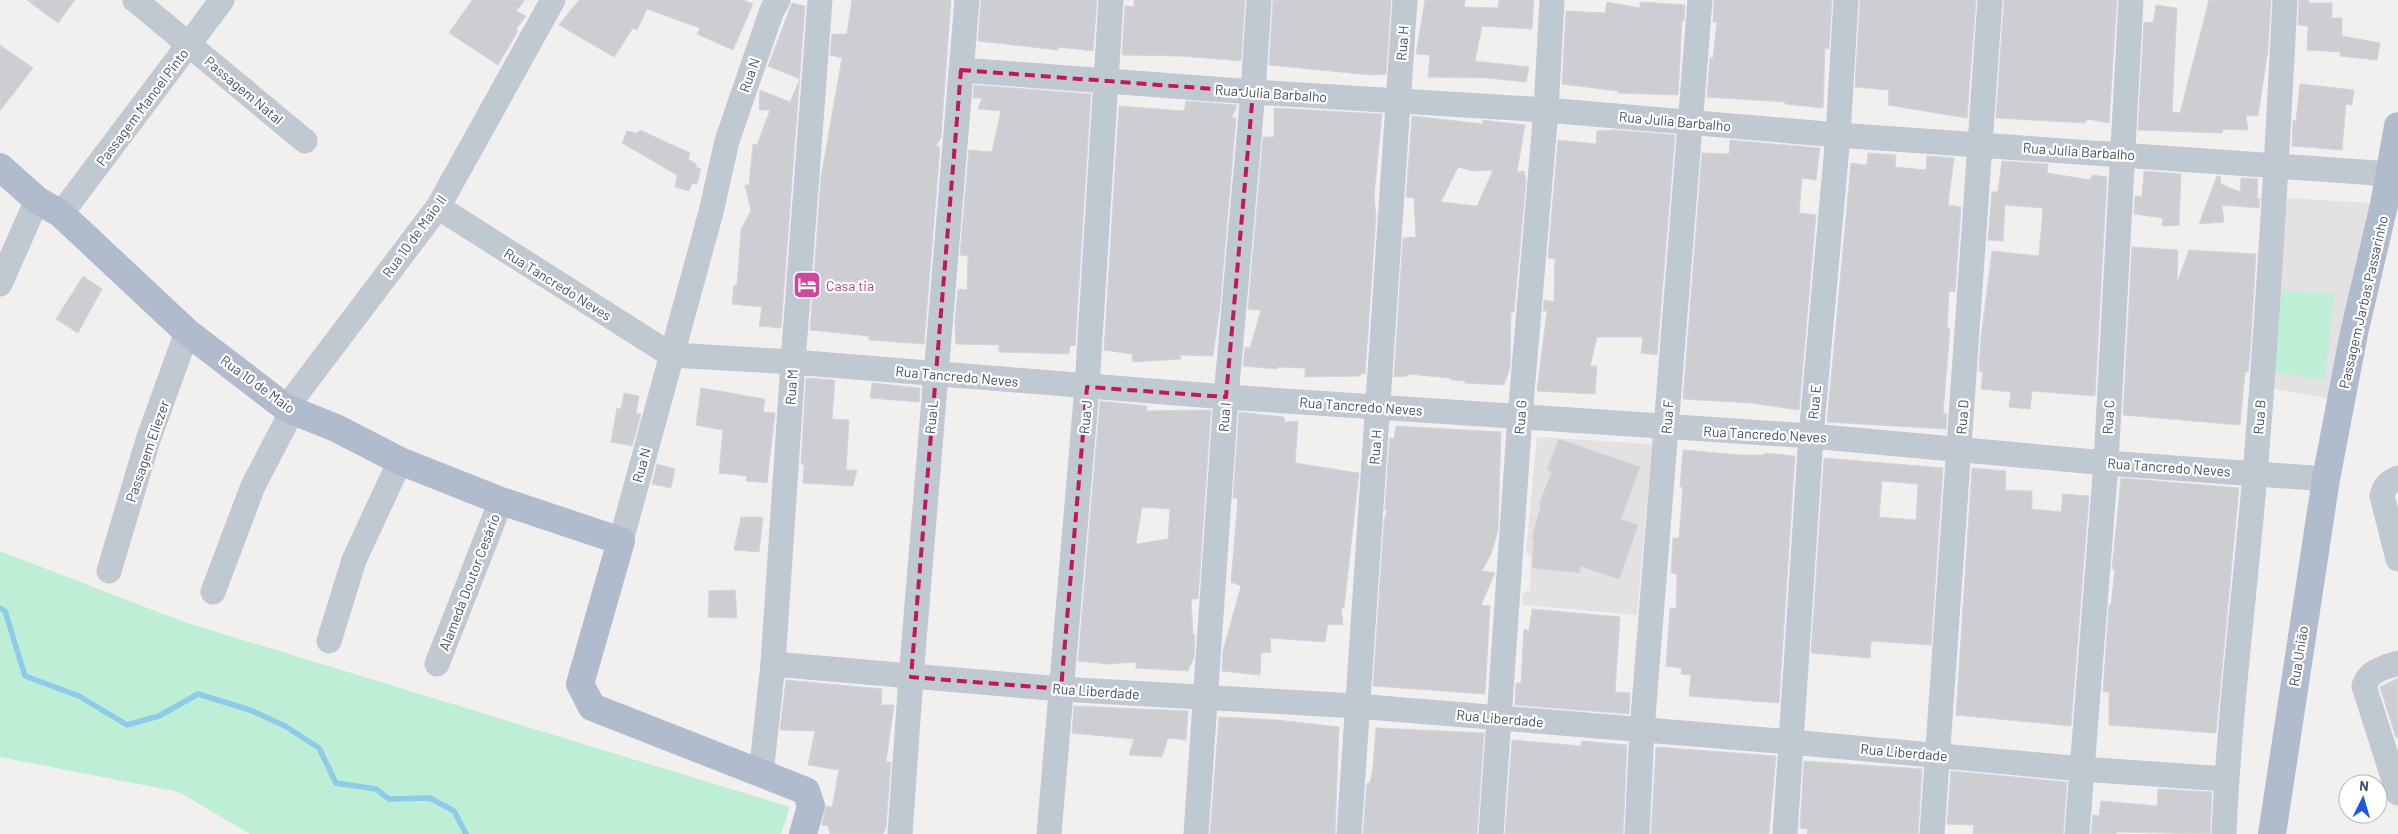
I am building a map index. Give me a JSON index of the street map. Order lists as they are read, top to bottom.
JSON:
{
  "streets": {
    "main road": [
      "Rua N",
      "Passagem Jarbas Passarinho",
      "Rua 10 de Maio",
      "Rua União"
    ],
    "street": [
      "Rua H",
      "Passagem Natal",
      "Rua Julia Barbalho",
      "Passagem Manoel Pinto",
      "Rua 10 de Maio II",
      "Rua Tancredo Neves",
      "Rua M",
      "Rua E",
      "Rua L",
      "Rua J",
      "Rua I",
      "Rua G",
      "Rua F",
      "Rua D",
      "Rua C",
      "Rua B",
      "Passagem Eliezer",
      "Alameda Doutor Cesário",
      "Rua Liberdade"
    ]
  },
  "crossings": [
    ["Rua H", "Rua Julia Barbalho"],
    ["Rua H", "Rua Tancredo Neves"],
    ["Rua H", "Rua Liberdade"],
    ["Rua N", "Rua Tancredo Neves"],
    ["Rua N", "Rua 10 de Maio"],
    ["Rua N", "Rua M"],
    ["Passagem Natal", "Passagem Manoel Pinto"],
    ["Rua Julia Barbalho", "Passagem Jarbas Passarinho"],
    ["Rua Julia Barbalho", "Rua E"],
    ["Rua Julia Barbalho", "Rua L"],
    ["Rua Julia Barbalho", "Rua J"],
    ["Rua Julia Barbalho", "Rua I"],
    ["Rua Julia Barbalho", "Rua G"],
    ["Rua Julia Barbalho", "Rua F"],
    ["Rua Julia Barbalho", "Rua D"],
    ["Rua Julia Barbalho", "Rua C"],
    ["Rua Julia Barbalho", "Rua B"],
    ["Passagem Manoel Pinto", "Rua 10 de Maio"],
    ["Rua 10 de Maio II", "Rua Tancredo Neves"],
    ["Rua 10 de Maio II", "Rua 10 de Maio"],
    ["Rua Tancredo Neves", "Passagem Jarbas Passarinho"],
    ["Rua Tancredo Neves", "Rua M"],
    ["Rua Tancredo Neves", "Rua E"],
    ["Rua Tancredo Neves", "Rua L"],
    ["Rua Tancredo Neves", "Rua J"],
    ["Rua Tancredo Neves", "Rua I"],
    ["Rua Tancredo Neves", "Rua G"],
    ["Rua Tancredo Neves", "Rua F"],
    ["Rua Tancredo Neves", "Rua D"],
    ["Rua Tancredo Neves", "Rua C"],
    ["Rua Tancredo Neves", "Rua B"],
    ["Rua Tancredo Neves", "Rua União"],
    ["Passagem Jarbas Passarinho", "Rua União"],
    ["Rua 10 de Maio", "Passagem Eliezer"],
    ["Rua 10 de Maio", "Alameda Doutor Cesário"],
    ["Rua M", "Rua Liberdade"],
    ["Rua E", "Rua Liberdade"],
    ["Rua L", "Rua Liberdade"],
    ["Rua J", "Rua Liberdade"],
    ["Rua I", "Rua Liberdade"],
    ["Rua G", "Rua Liberdade"],
    ["Rua F", "Rua Liberdade"],
    ["Rua D", "Rua Liberdade"],
    ["Rua C", "Rua Liberdade"],
    ["Rua B", "Rua Liberdade"]
  ],
  "places": {
    "hotel": ["Casa tia"]
  },
  "north": "top"
}
